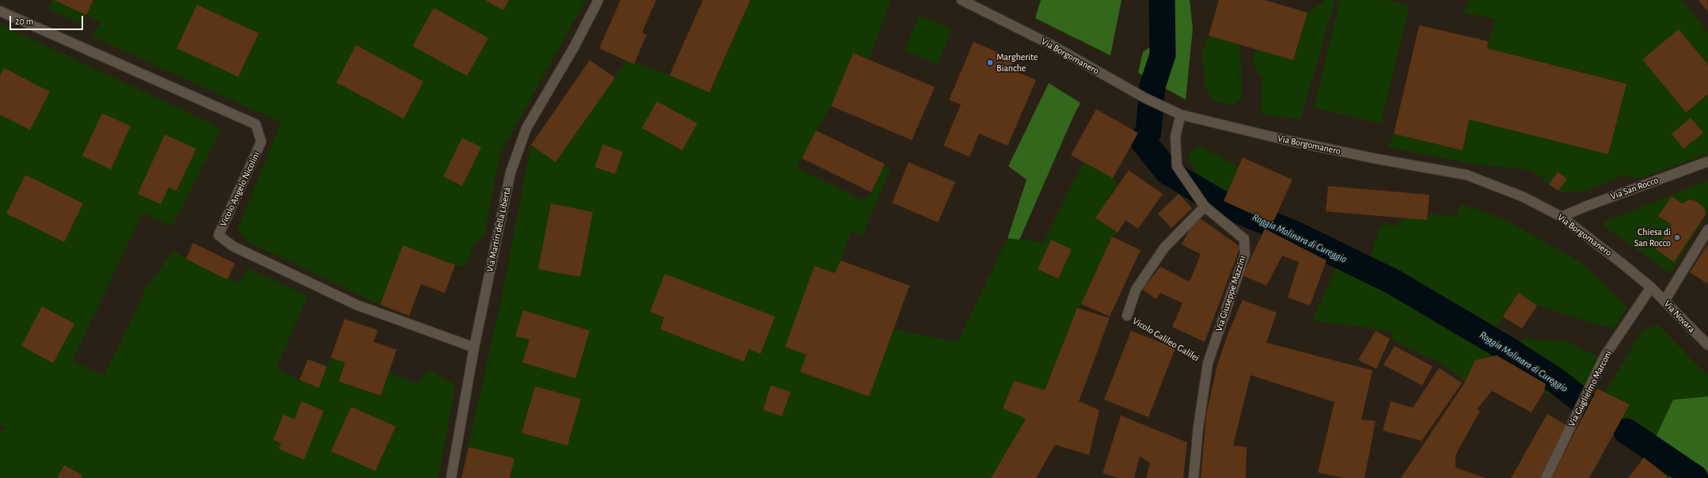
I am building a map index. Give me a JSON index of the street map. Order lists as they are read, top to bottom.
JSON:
{
  "streets": {
    "street": [
      "Via Borgomanero",
      "Via San Rocco",
      "Vicolo Angelo Nicolini",
      "Via Martiri della Libertà",
      "Via Giuseppe Mazzini",
      "Via Novara",
      "Vicolo Galileo Galilei",
      "Via Guglielmo Marconi"
    ]
  },
  "crossings": [
    ["Via Borgomanero", "Via San Rocco"],
    ["Via Borgomanero", "Via Giuseppe Mazzini"],
    ["Via Borgomanero", "Via Novara"],
    ["Via Borgomanero", "Via Guglielmo Marconi"],
    ["Vicolo Angelo Nicolini", "Via Martiri della Libertà"],
    ["Via Giuseppe Mazzini", "Vicolo Galileo Galilei"],
    ["Via Novara", "Via Guglielmo Marconi"]
  ],
  "water": ["Roggia Molinara di Cureggio"],
  "places": ["Margherite Bianche", "Chiesa di San Rocco"],
  "scale_bar": "20 m"
}
